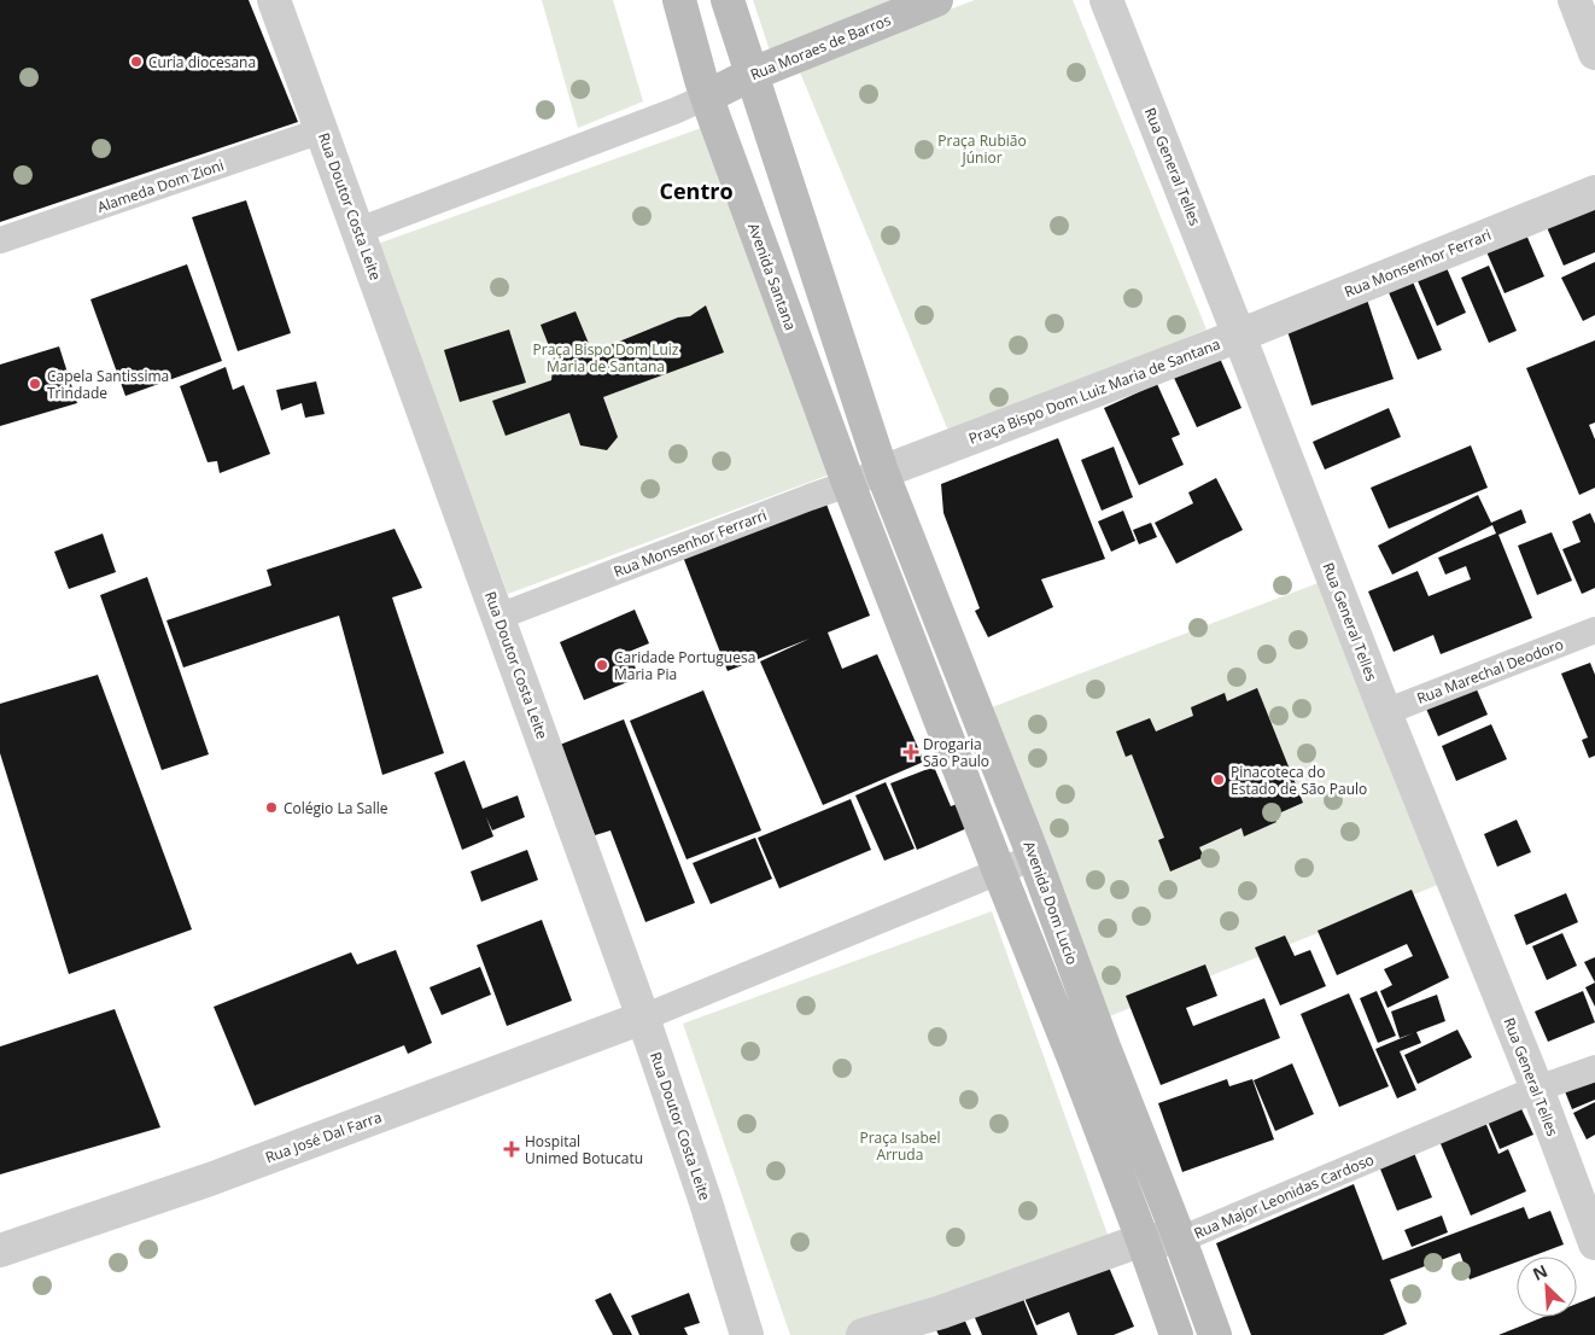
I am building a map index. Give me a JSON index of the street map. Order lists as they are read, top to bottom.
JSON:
{
  "streets": {
    "main road": ["Rua Moraes de Barros", "Avenida Santana", "Avenida Dom Lucio"],
    "street": [
      "Rua General Telles",
      "Alameda Dom Zioni",
      "Rua Doutor Costa Leite",
      "Rua Monsenhor Ferrari",
      "Praça Bispo Dom Luiz Maria de Santana",
      "Rua Monsenhor Ferrarri",
      "Rua Marechal Deodoro",
      "Rua José Dal Farra",
      "Rua Major Leonidas Cardoso"
    ]
  },
  "crossings": [
    ["Rua Moraes de Barros", "Avenida Santana"],
    ["Rua General Telles", "Rua Monsenhor Ferrari"],
    ["Rua General Telles", "Praça Bispo Dom Luiz Maria de Santana"],
    ["Rua General Telles", "Rua Marechal Deodoro"],
    ["Rua General Telles", "Rua Major Leonidas Cardoso"],
    ["Alameda Dom Zioni", "Rua Doutor Costa Leite"],
    ["Rua Doutor Costa Leite", "Rua Monsenhor Ferrarri"],
    ["Rua Doutor Costa Leite", "Rua José Dal Farra"],
    ["Rua Monsenhor Ferrari", "Praça Bispo Dom Luiz Maria de Santana"],
    ["Avenida Santana", "Rua Monsenhor Ferrarri"],
    ["Praça Bispo Dom Luiz Maria de Santana", "Rua Monsenhor Ferrarri"],
    ["Praça Bispo Dom Luiz Maria de Santana", "Avenida Dom Lucio"],
    ["Rua Monsenhor Ferrarri", "Avenida Dom Lucio"],
    ["Avenida Dom Lucio", "Rua Major Leonidas Cardoso"]
  ],
  "districts": ["Centro"],
  "parks": ["Praça Rubião Júnior", "Praça Bispo Dom Luiz Maria de Santana", "Praça Isabel Arruda"],
  "places": {
    "other": [
      "Curia diocesana",
      "Capela Santissima Trindade",
      "Caridade Portuguesa Maria Pia",
      "Pinacoteca do Estado de São Paulo",
      "Colégio La Salle"
    ],
    "health": ["Drogaria São Paulo", "Hospital Unimed Botucatu"]
  },
  "north": "top left"
}
